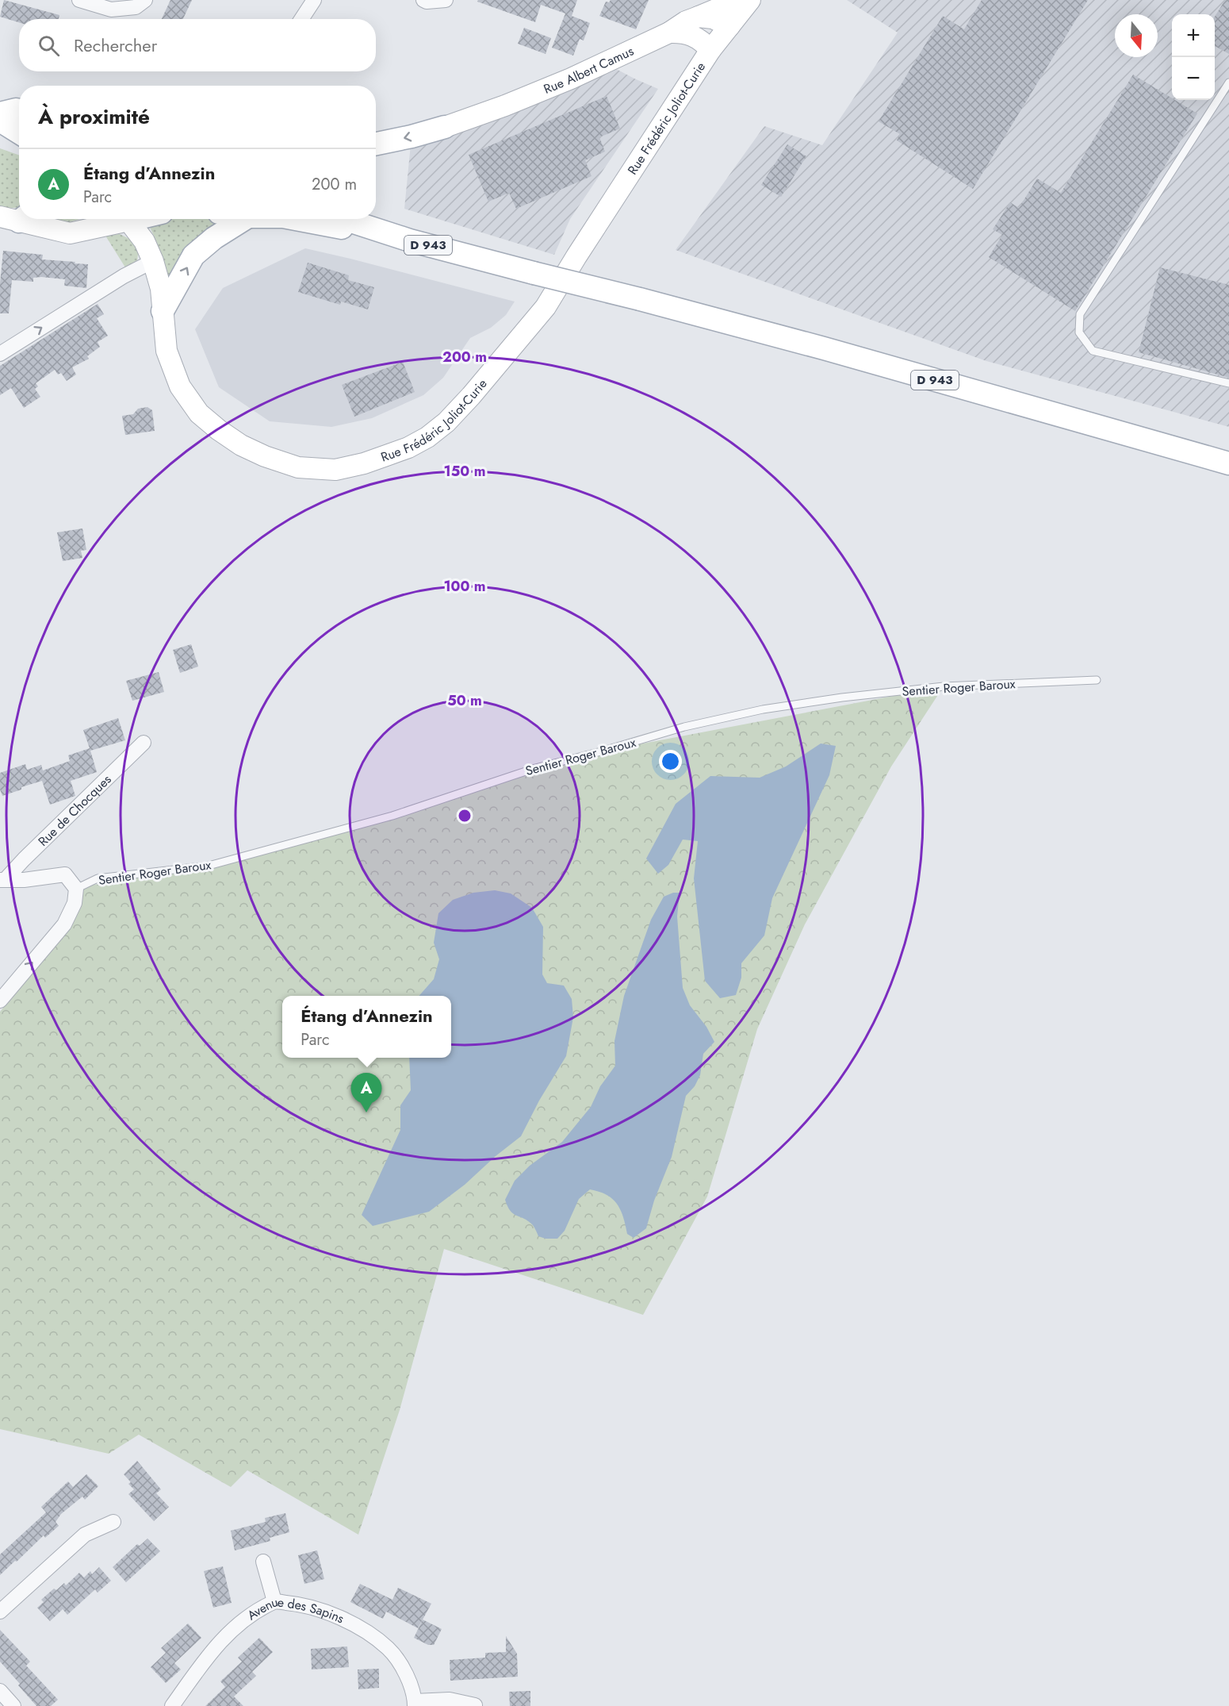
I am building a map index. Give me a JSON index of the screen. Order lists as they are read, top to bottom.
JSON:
{
  "streets": {
    "main road": ["D 943"],
    "street": [
      "Rue Albert Camus",
      "Rue Frédéric Joliot-Curie",
      "Rue de Chocques",
      "Avenue des Sapins"
    ],
    "lane": ["Sentier Roger Baroux"]
  },
  "crossings": [
    ["Sentier Roger Baroux", "Rue de Chocques"]
  ],
  "north": "bottom",
  "page": {
    "map_buttons": ["+", "−"],
    "search": "Rechercher",
    "heading": "À proximité",
    "list": [
      {
        "mark": "A",
        "name": "Étang d’Annezin",
        "note": "Parc",
        "value": "200 m"
      }
    ],
    "popup": ["Étang d’Annezin", "Parc"],
    "pins": "A"
  },
  "rings": [
    "200 m",
    "150 m",
    "100 m",
    "50 m"
  ]
}
